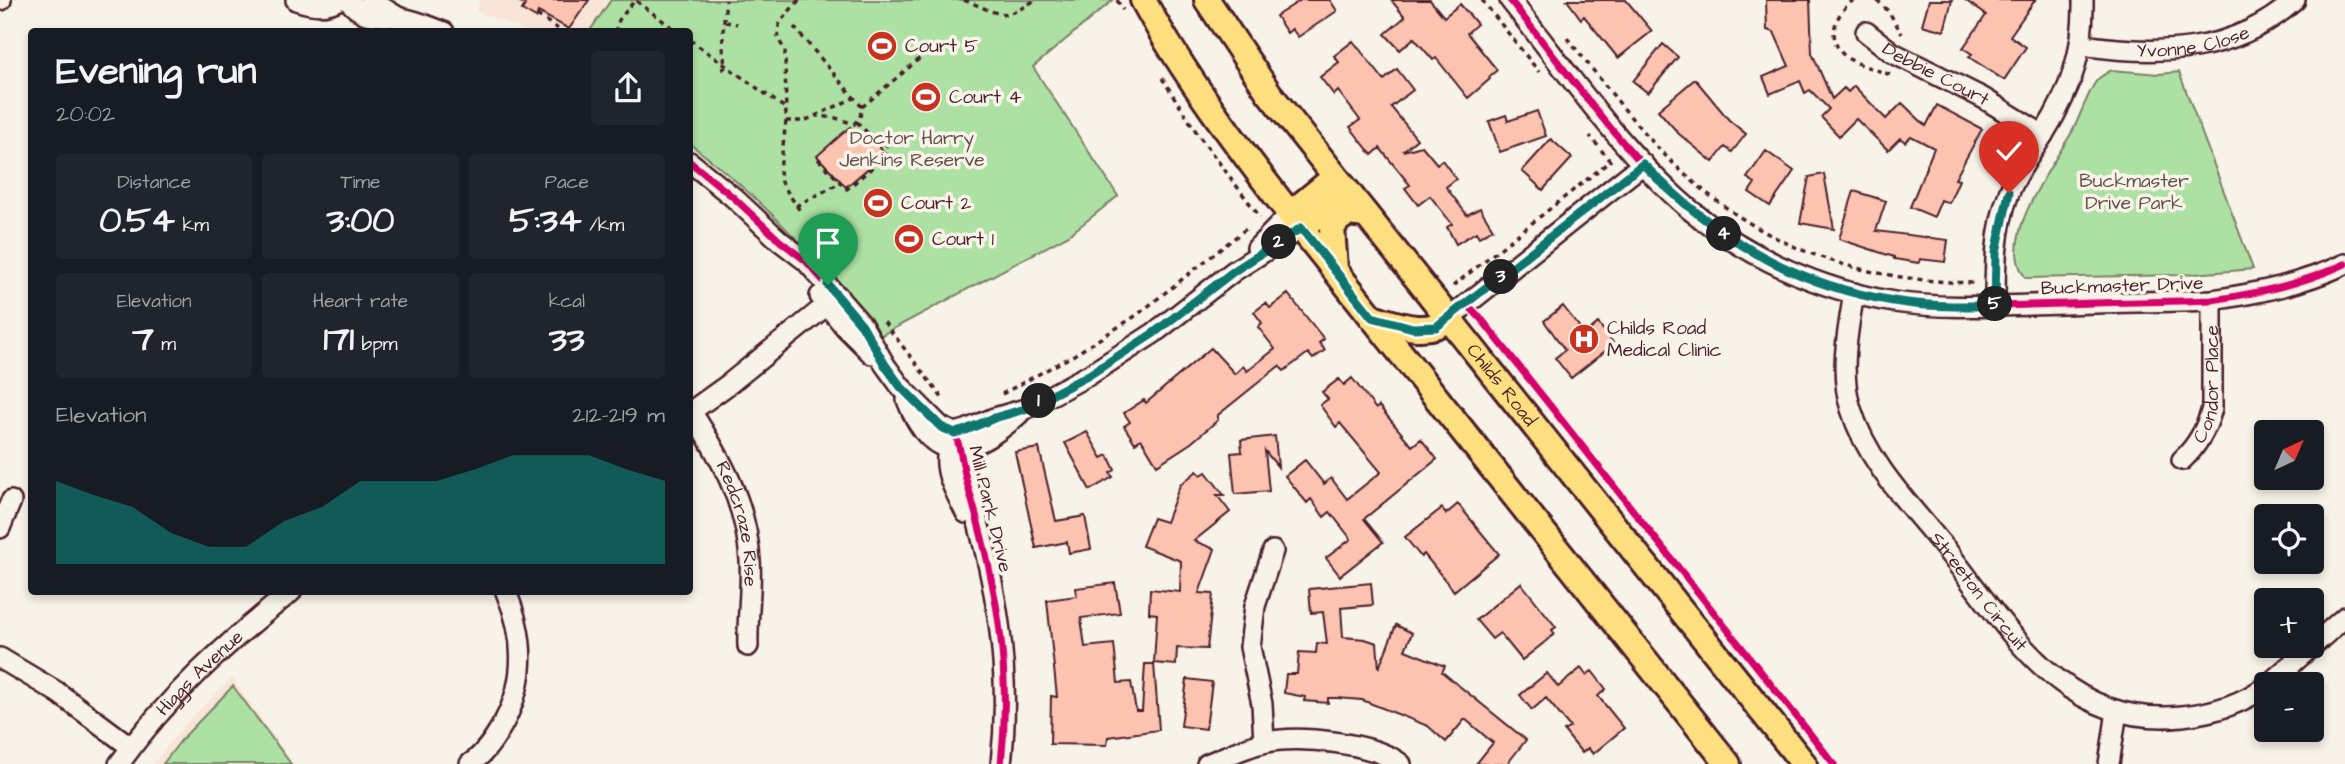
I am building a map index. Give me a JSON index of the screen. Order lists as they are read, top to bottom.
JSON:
{
  "streets": {
    "main road": ["Childs Road"],
    "street": [
      "Yvonne Close",
      "Debbie Court",
      "Buckmaster Drive",
      "Condor Place",
      "Mill Park Drive",
      "Redcraze Rise",
      "Streeton Circuit",
      "Higgs Avenue"
    ]
  },
  "crossings": [
    ["Buckmaster Drive", "Condor Place"],
    ["Buckmaster Drive", "Streeton Circuit"]
  ],
  "parks": ["Doctor Harry Jenkins Reserve", "Buckmaster Drive Park"],
  "places": {
    "sports": [
      "Court 5",
      "Court 4",
      "Court 2",
      "Court 1"
    ],
    "hospital": ["Childs Road Medical Clinic"]
  },
  "north": "top right",
  "page": {
    "heading": ["Evening run", "20:02"],
    "stats": [
      ["Distance", "0.54 km"],
      ["Time", "3:00"],
      ["Pace", "5:34 /km"],
      ["Elevation", "7 m"],
      ["Heart rate", "171 bpm"],
      ["kcal", "33"]
    ],
    "pins": [
      "4",
      "2",
      "3",
      "5",
      "1"
    ],
    "chart": ["Elevation", "212–219 m"],
    "map_buttons": ["+", "−"]
  }
}
